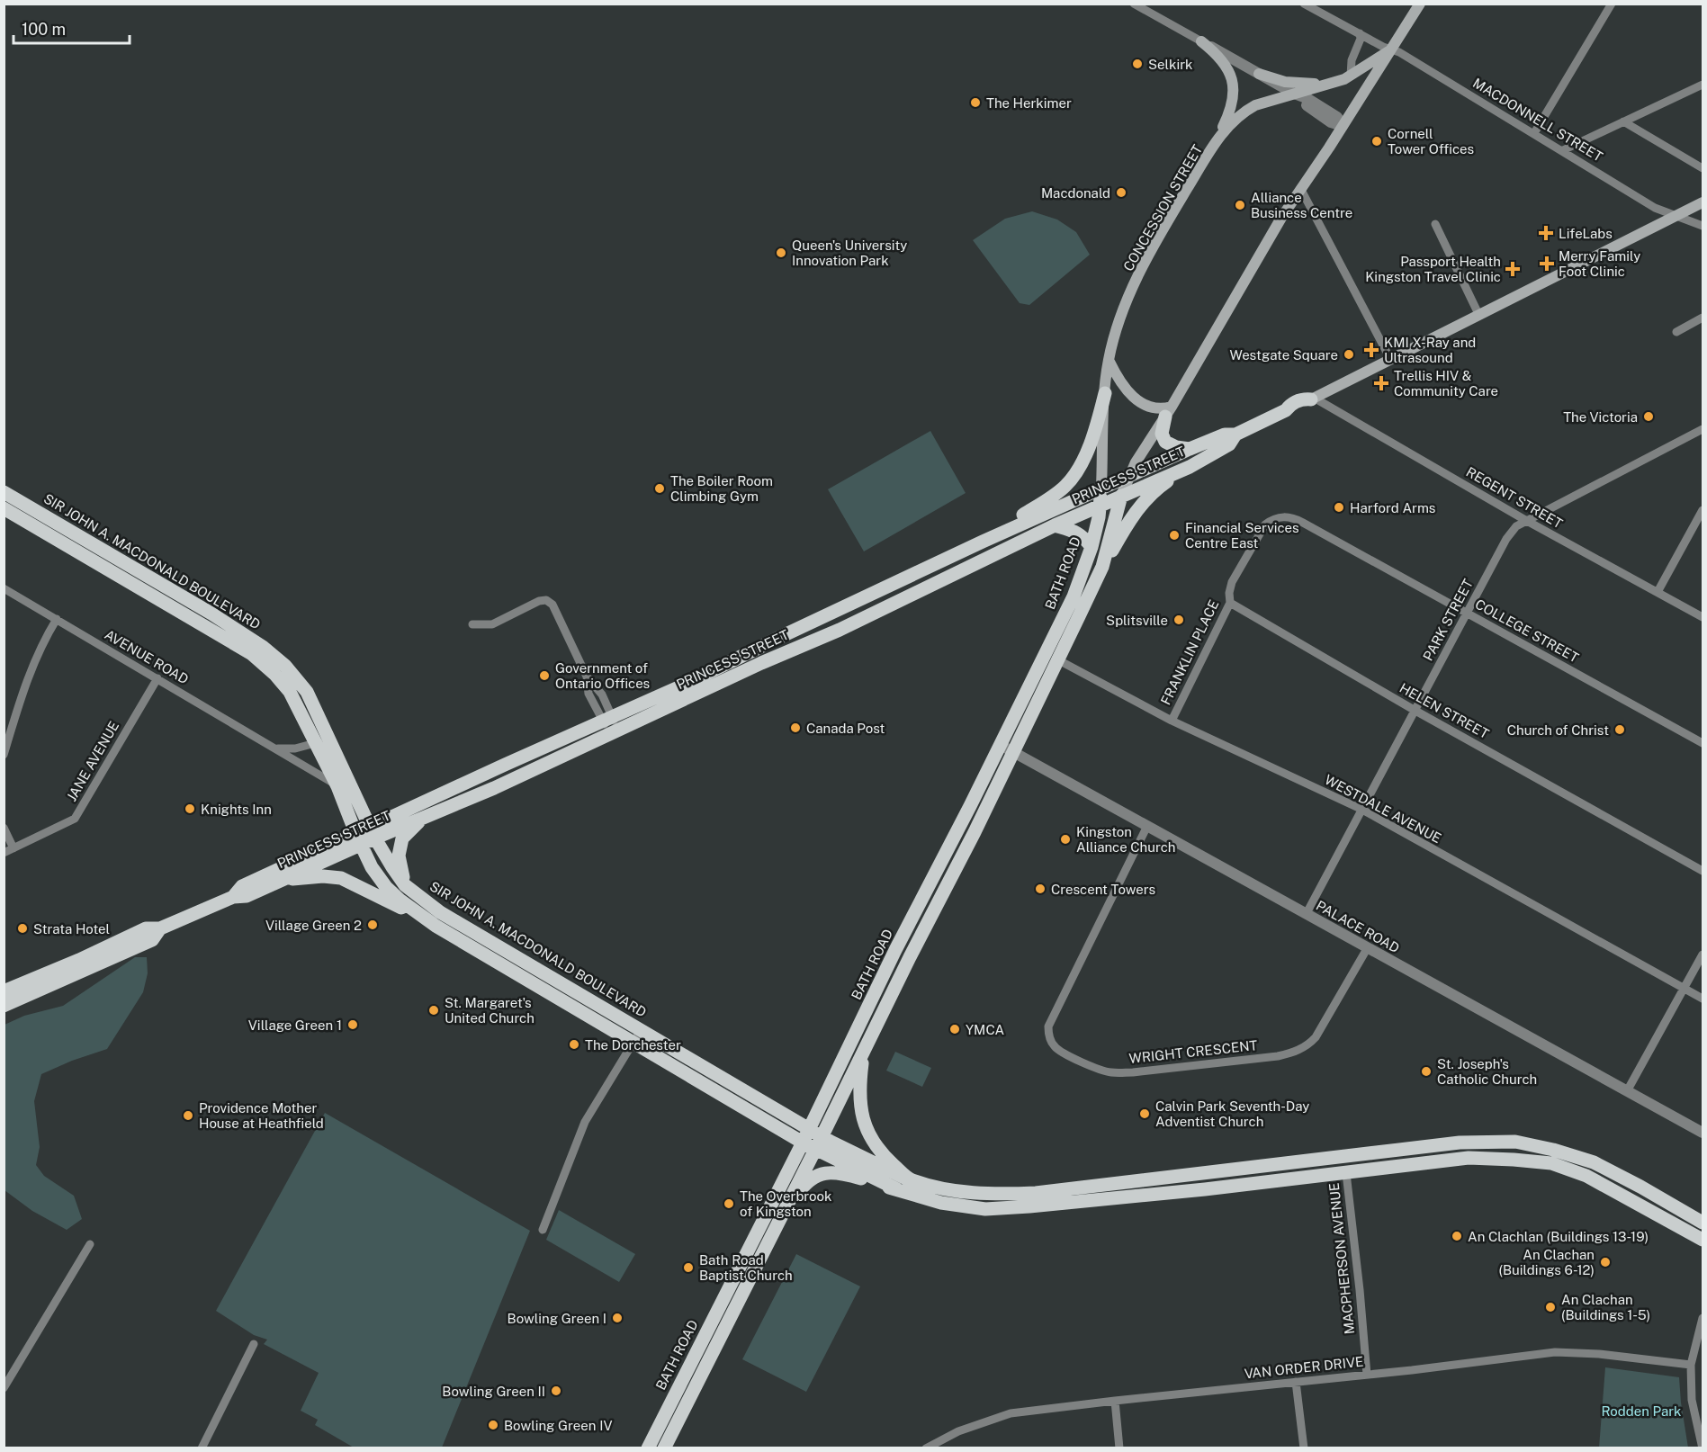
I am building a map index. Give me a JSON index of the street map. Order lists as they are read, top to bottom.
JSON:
{
  "streets": {
    "main road": [
      "CONCESSION STREET",
      "PRINCESS STREET",
      "SIR JOHN A. MACDONALD BOULEVARD",
      "BATH ROAD"
    ],
    "street": [
      "MACDONNELL STREET",
      "REGENT STREET",
      "PARK STREET",
      "COLLEGE STREET",
      "FRANKLIN PLACE",
      "AVENUE ROAD",
      "HELEN STREET",
      "JANE AVENUE",
      "WESTDALE AVENUE",
      "PALACE ROAD",
      "WRIGHT CRESCENT",
      "MACPHERSON AVENUE",
      "VAN ORDER DRIVE"
    ]
  },
  "crossings": [
    ["MACDONNELL STREET", "CONCESSION STREET"],
    ["MACDONNELL STREET", "PRINCESS STREET"],
    ["CONCESSION STREET", "PRINCESS STREET"],
    ["CONCESSION STREET", "BATH ROAD"],
    ["PRINCESS STREET", "REGENT STREET"],
    ["PRINCESS STREET", "SIR JOHN A. MACDONALD BOULEVARD"],
    ["PRINCESS STREET", "BATH ROAD"],
    ["REGENT STREET", "PARK STREET"],
    ["SIR JOHN A. MACDONALD BOULEVARD", "BATH ROAD"],
    ["SIR JOHN A. MACDONALD BOULEVARD", "AVENUE ROAD"],
    ["BATH ROAD", "WESTDALE AVENUE"],
    ["BATH ROAD", "PALACE ROAD"],
    ["PARK STREET", "COLLEGE STREET"],
    ["PARK STREET", "HELEN STREET"],
    ["PARK STREET", "WESTDALE AVENUE"],
    ["PARK STREET", "PALACE ROAD"],
    ["COLLEGE STREET", "FRANKLIN PLACE"],
    ["FRANKLIN PLACE", "HELEN STREET"],
    ["FRANKLIN PLACE", "WESTDALE AVENUE"],
    ["AVENUE ROAD", "JANE AVENUE"],
    ["PALACE ROAD", "WRIGHT CRESCENT"],
    ["MACPHERSON AVENUE", "VAN ORDER DRIVE"]
  ],
  "parks": ["Rodden Park"],
  "places": {
    "other": [
      "Selkirk",
      "The Herkimer",
      "Cornell Tower Offices",
      "Macdonald",
      "Alliance Business Centre",
      "Queen's University Innovation Park",
      "Westgate Square",
      "The Victoria",
      "The Boiler Room Climbing Gym",
      "Harford Arms",
      "Financial Services Centre East",
      "Splitsville",
      "Government of Ontario Offices",
      "Canada Post",
      "Church of Christ",
      "Knights Inn",
      "Kingston Alliance Church",
      "Crescent Towers",
      "Village Green 2",
      "Strata Hotel",
      "St. Margaret's United Church",
      "Village Green 1",
      "YMCA",
      "The Dorchester",
      "St. Joseph's Catholic Church",
      "Calvin Park Seventh-Day Adventist Church",
      "Providence Mother House at Heathfield",
      "The Overbrook of Kingston",
      "An Clachlan (Buildings 13-19)",
      "An Clachan (Buildings 6-12)",
      "Bath Road Baptist Church",
      "An Clachan (Buildings 1-5)",
      "Bowling Green I",
      "Bowling Green II",
      "Bowling Green IV"
    ],
    "health": [
      "LifeLabs",
      "Merry Family Foot Clinic",
      "Passport Health Kingston Travel Clinic",
      "KMI X-Ray and Ultrasound",
      "Trellis HIV & Community Care"
    ]
  },
  "scale_bar": "100 m"
}
